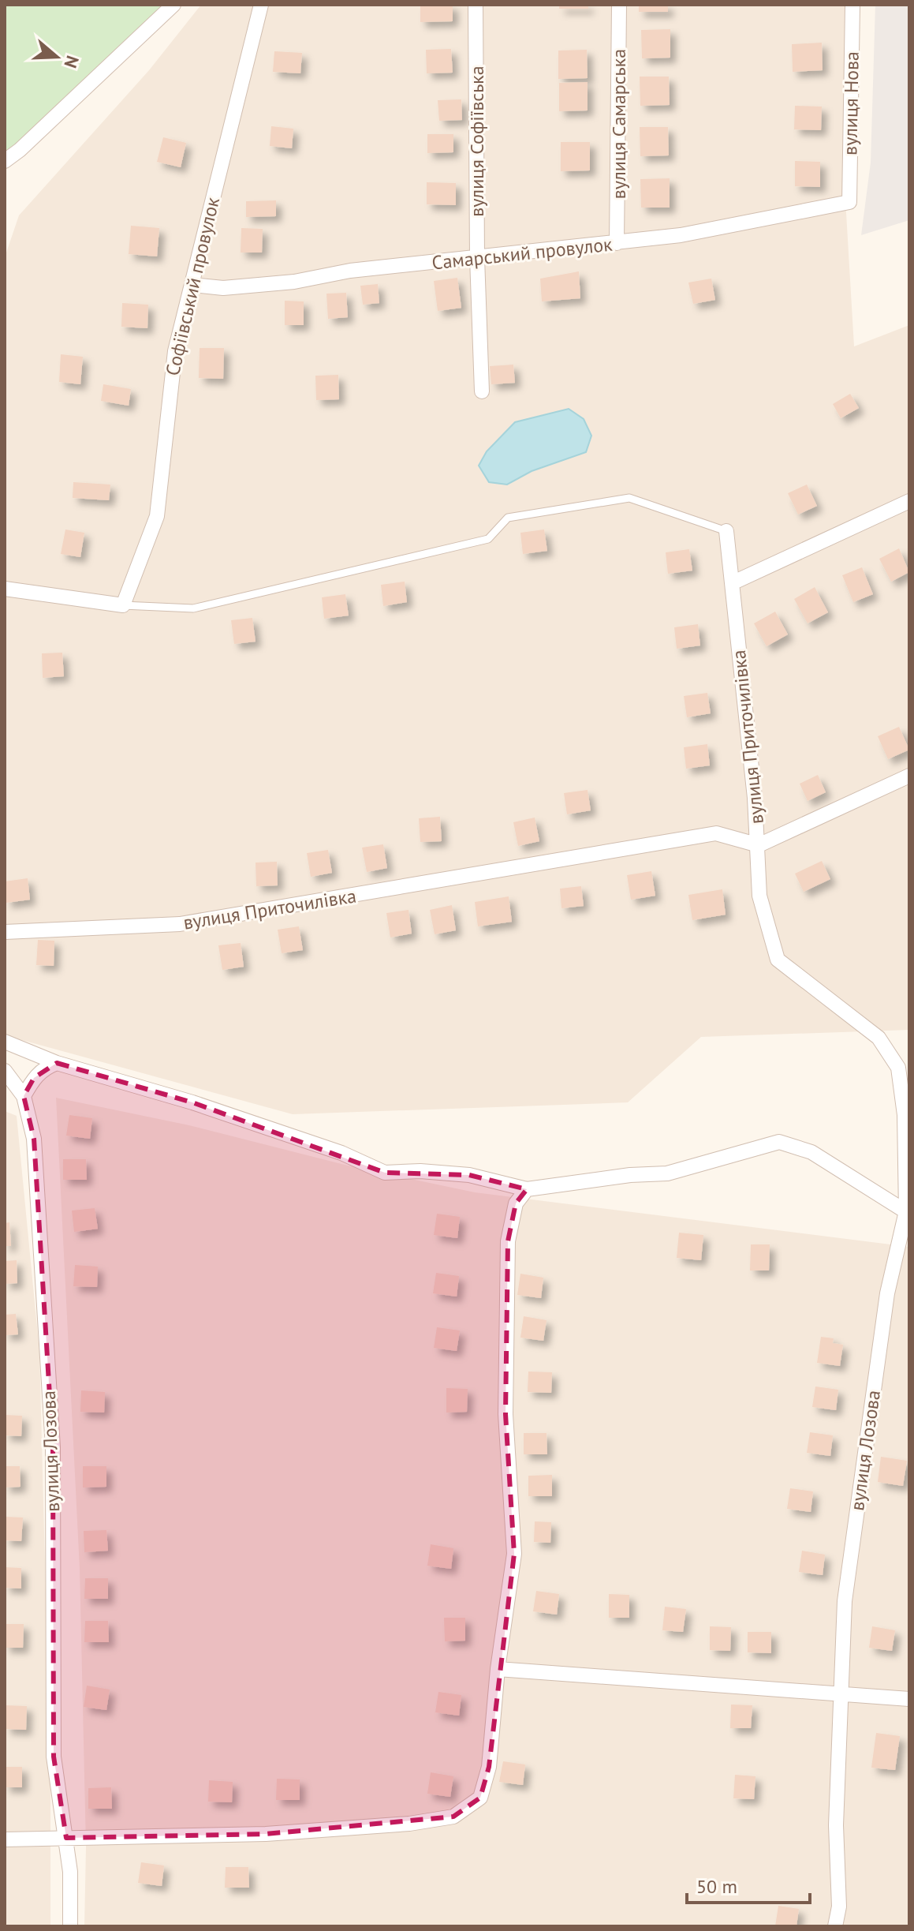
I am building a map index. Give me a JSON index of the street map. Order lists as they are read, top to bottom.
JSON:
{
  "streets": {
    "street": [
      "вулиця Нова",
      "вулиця Самарська",
      "вулиця Софіївська",
      "Самарський провулок",
      "Софіївський провулок",
      "вулиця Приточилівка",
      "вулиця Лозова"
    ]
  },
  "crossings": [
    ["вулиця Нова", "Самарський провулок"],
    ["вулиця Самарська", "Самарський провулок"],
    ["вулиця Софіївська", "Самарський провулок"],
    ["Самарський провулок", "Софіївський провулок"],
    ["Софіївський провулок", "вулиця Приточилівка"]
  ],
  "scale_bar": "50 m",
  "north": "right"
}
